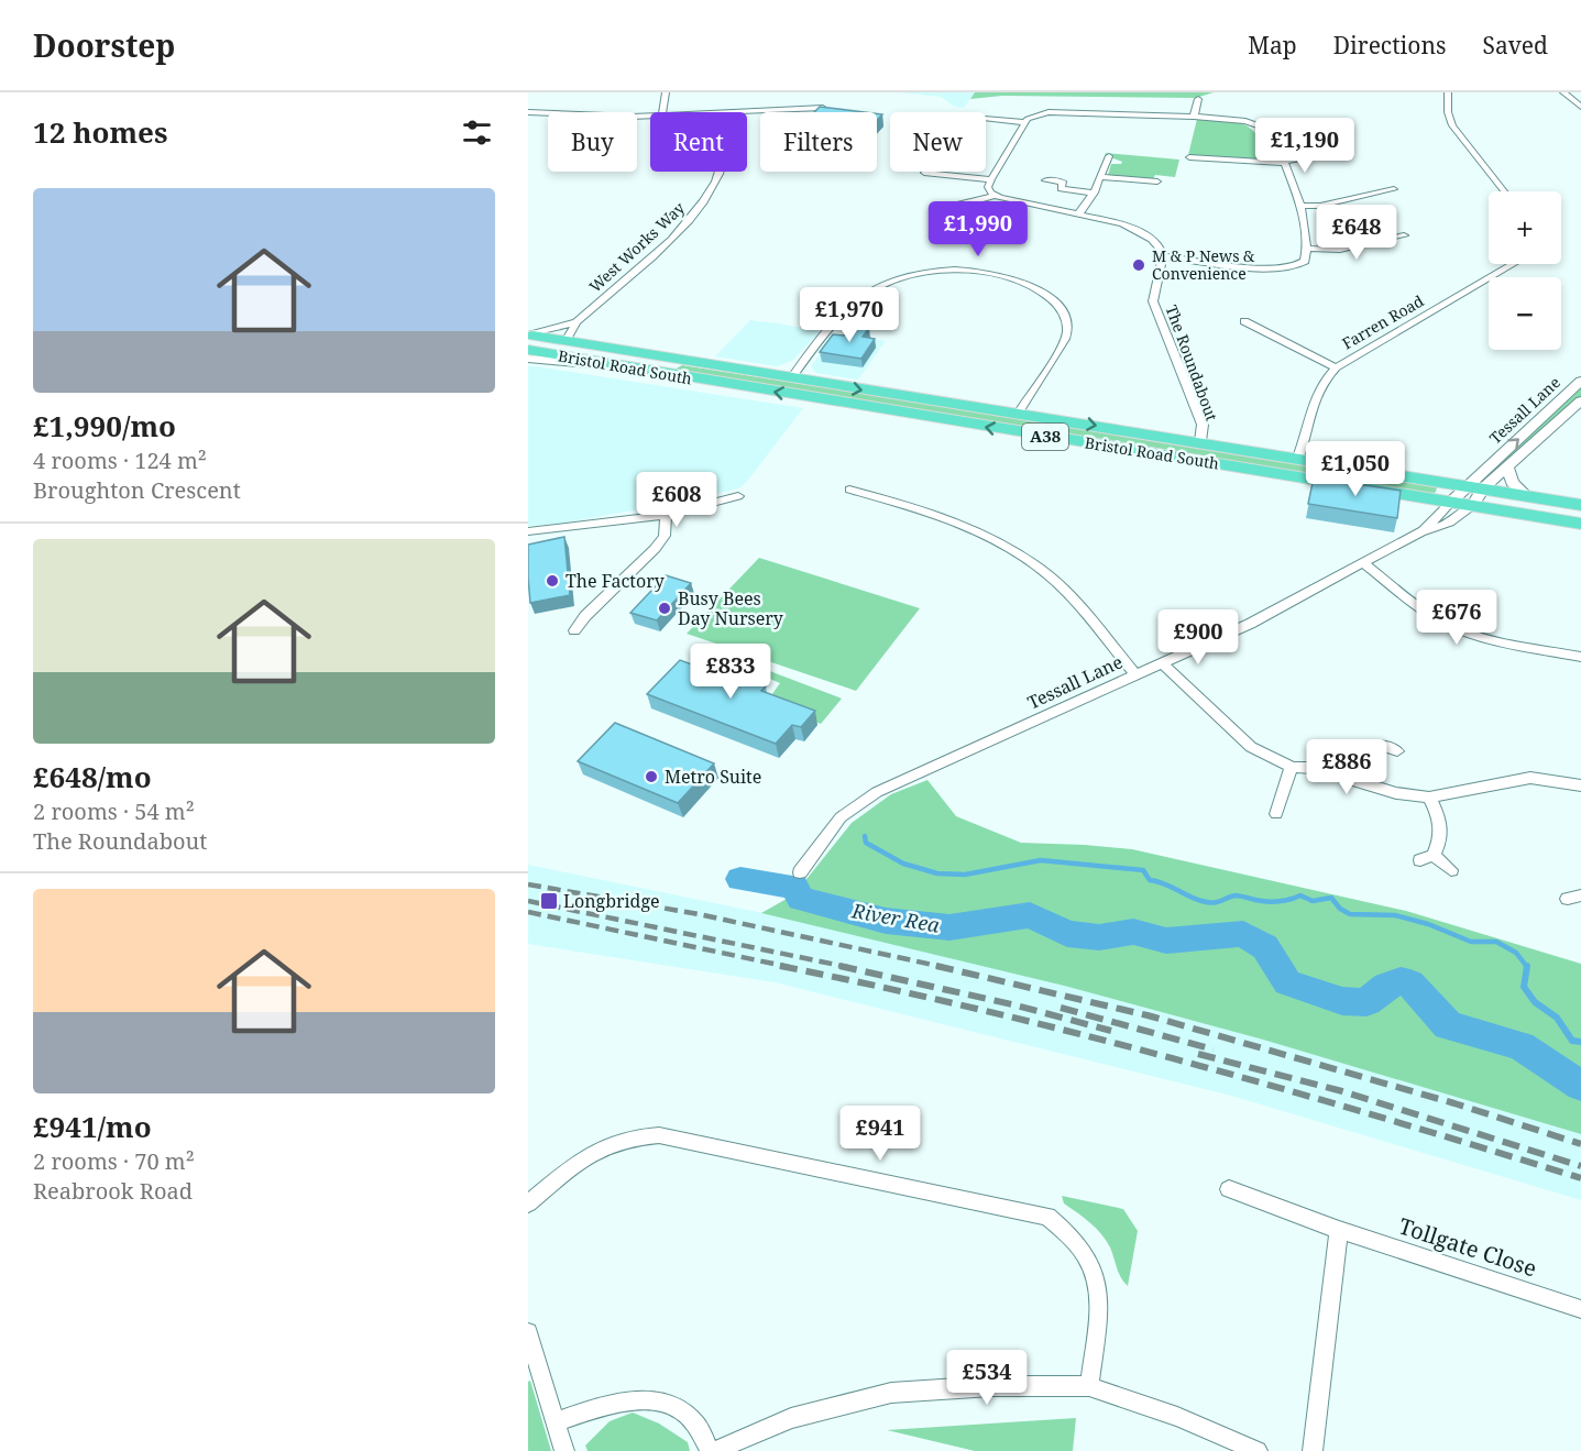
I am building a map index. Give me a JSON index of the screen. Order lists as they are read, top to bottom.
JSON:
{
  "streets": {
    "highway": ["Bristol Road South", "A38"],
    "street": [
      "West Works Way",
      "Farren Road",
      "The Roundabout",
      "Tessall Lane",
      "Tollgate Close"
    ]
  },
  "crossings": [
    ["Farren Road", "Bristol Road South"],
    ["The Roundabout", "Bristol Road South"],
    ["Bristol Road South", "Tessall Lane"]
  ],
  "water": ["River Rea"],
  "places": {
    "other": [
      "M & P News & Convenience",
      "The Factory",
      "Busy Bees Day Nursery",
      "Metro Suite"
    ],
    "transit": ["Longbridge"]
  },
  "page": {
    "header": "Doorstep",
    "nav": ["Map", "Directions", "Saved"],
    "heading": "12 homes",
    "chip": [
      "Buy",
      "Rent",
      "Filters",
      "New"
    ],
    "price": [
      "£1,190",
      "£1,990",
      "£648",
      "£1,970",
      "£1,050",
      "£608",
      "£676",
      "£900",
      "£833",
      "£886",
      "£941",
      "£534"
    ],
    "list": [
      {
        "name": "£1,990/mo",
        "note": "4 rooms · 124 m² · Broughton Crescent"
      },
      {
        "name": "£648/mo",
        "note": "2 rooms · 54 m² · The Roundabout"
      },
      {
        "name": "£941/mo",
        "note": "2 rooms · 70 m² · Reabrook Road"
      }
    ],
    "map_buttons": ["+", "−"]
  }
}
